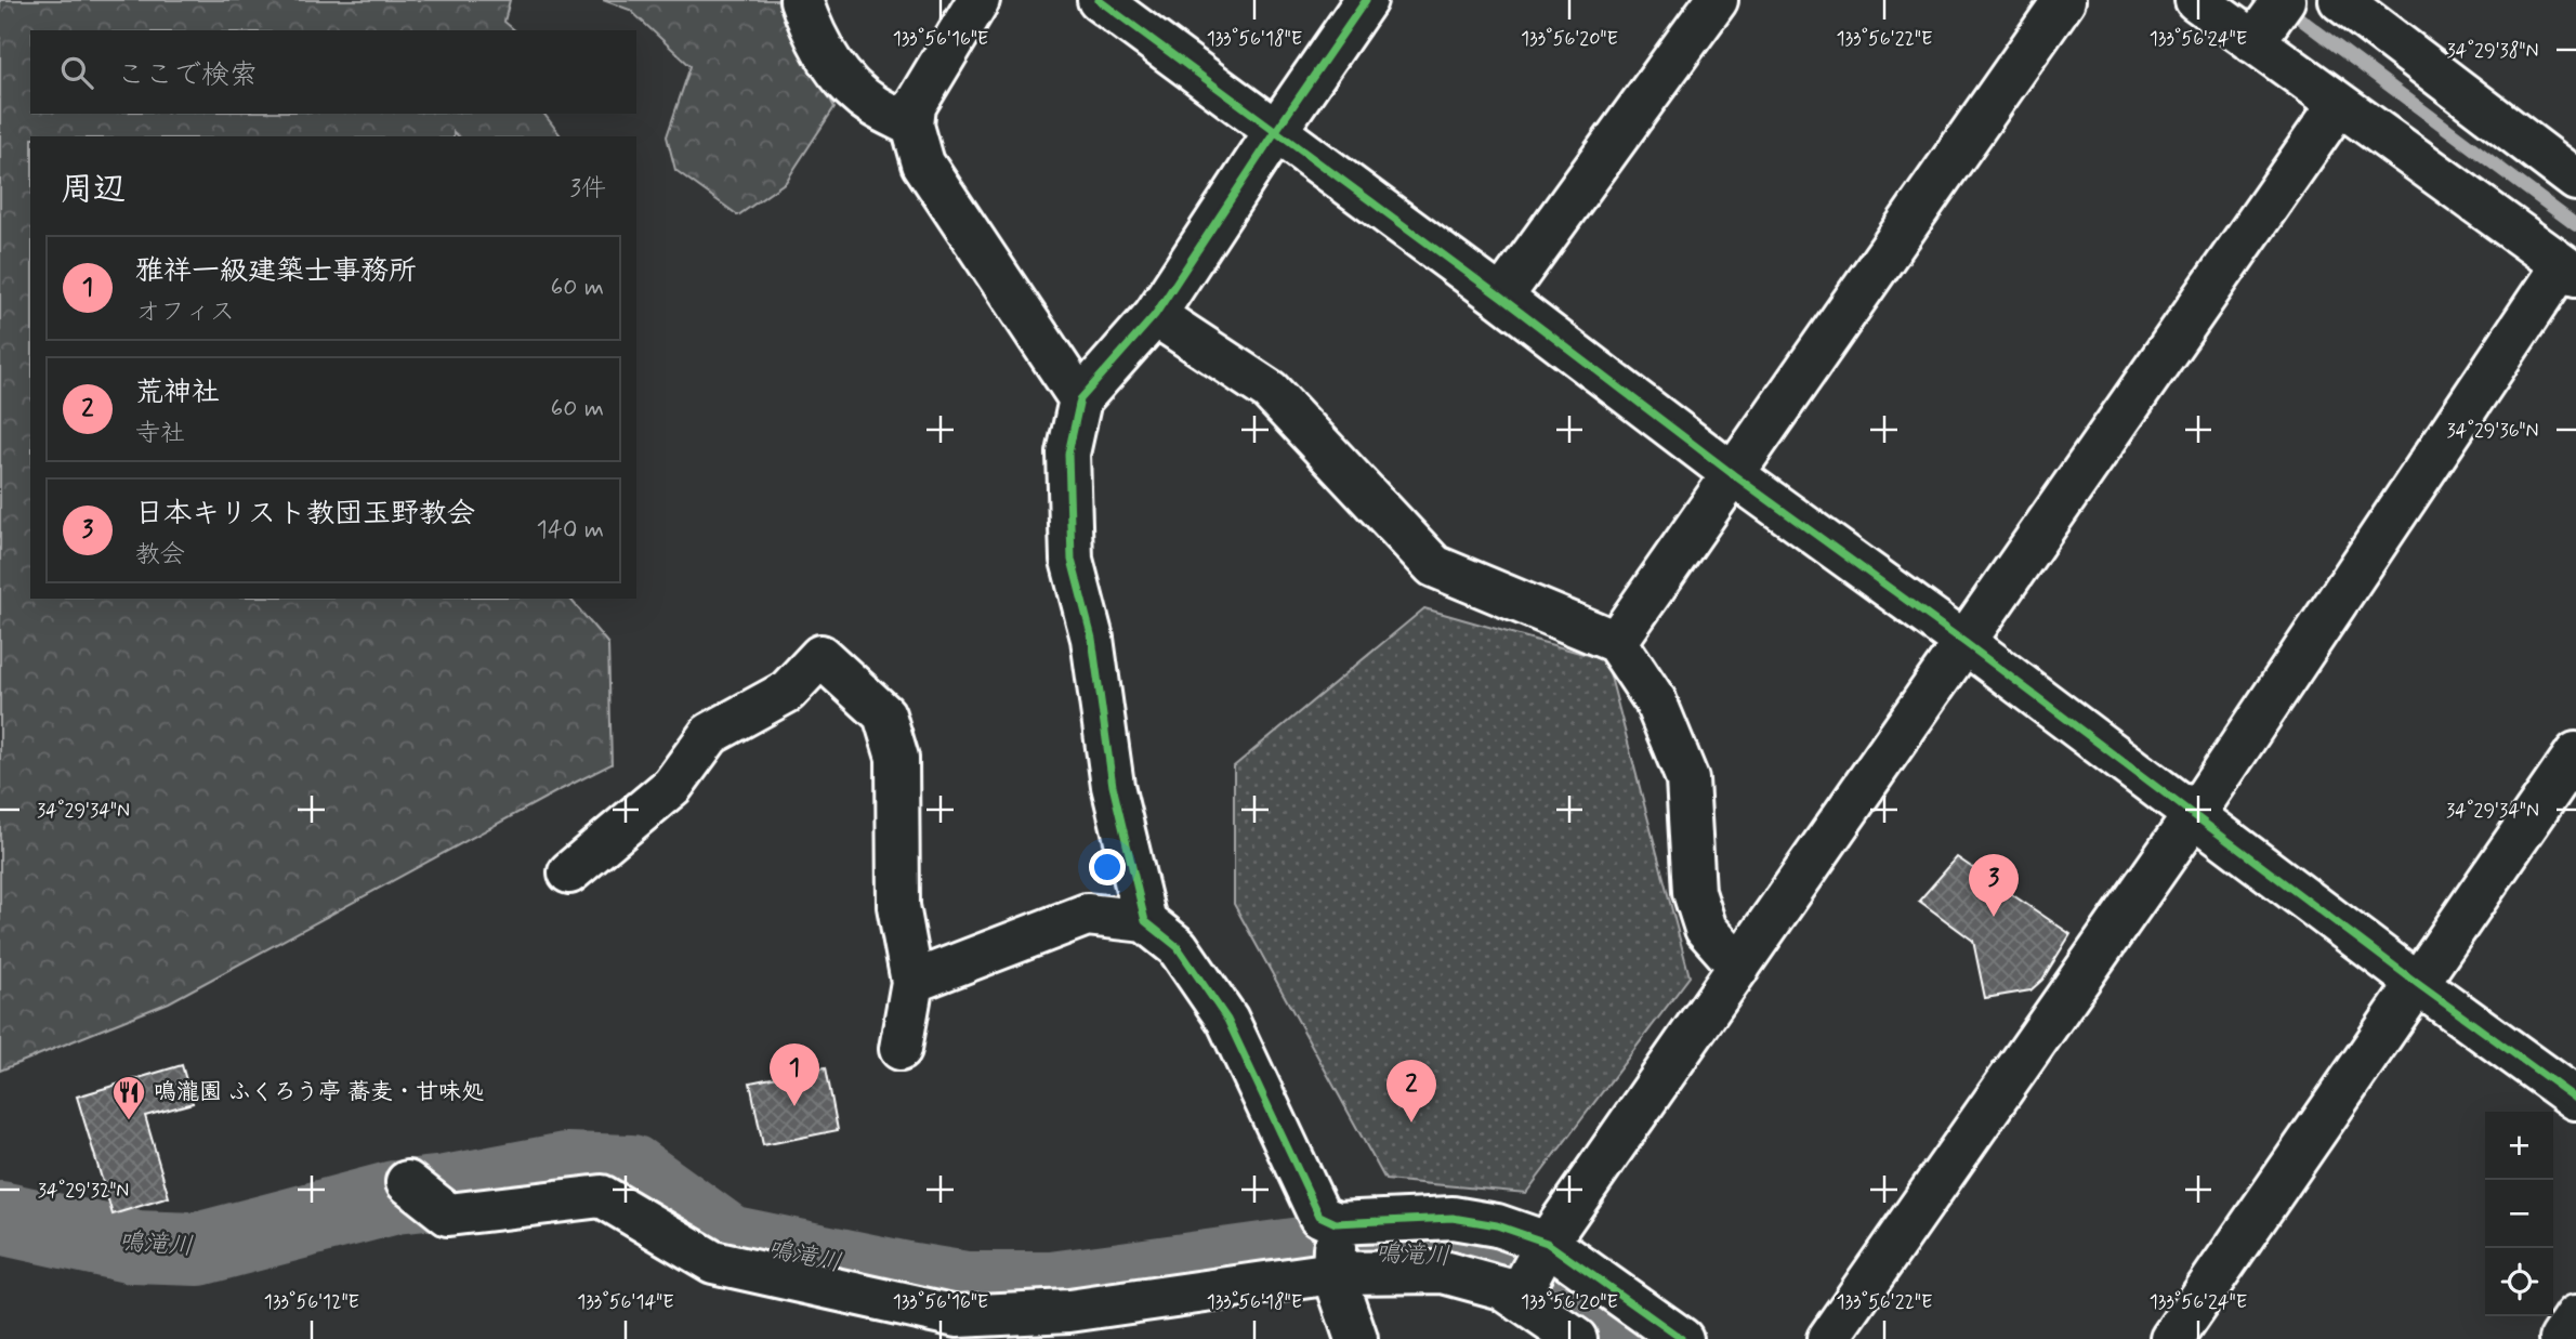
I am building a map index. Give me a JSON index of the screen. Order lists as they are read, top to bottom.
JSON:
{
  "water": ["鳴滝川"],
  "places": {
    "restaurant": ["鳴瀧園 ふくろう亭 蕎麦・甘味処"]
  },
  "page": {
    "search": "ここで検索",
    "heading": ["周辺", "3件"],
    "list": [
      {
        "mark": "1",
        "name": "雅祥一級建築士事務所",
        "note": "オフィス",
        "value": "60 m"
      },
      {
        "mark": "2",
        "name": "荒神社",
        "note": "寺社",
        "value": "60 m"
      },
      {
        "mark": "3",
        "name": "日本キリスト教団玉野教会",
        "note": "教会",
        "value": "140 m"
      }
    ],
    "pins": ["3", "1", "2"],
    "map_buttons": ["+", "−"]
  },
  "coordinates": [
    "133°56'16\"E",
    "133°56'18\"E",
    "133°56'20\"E",
    "133°56'22\"E",
    "133°56'24\"E",
    "34°29'38\"N",
    "34°29'36\"N",
    "34°29'34\"N",
    "34°29'32\"N",
    "133°56'12\"E",
    "133°56'14\"E"
  ]
}
